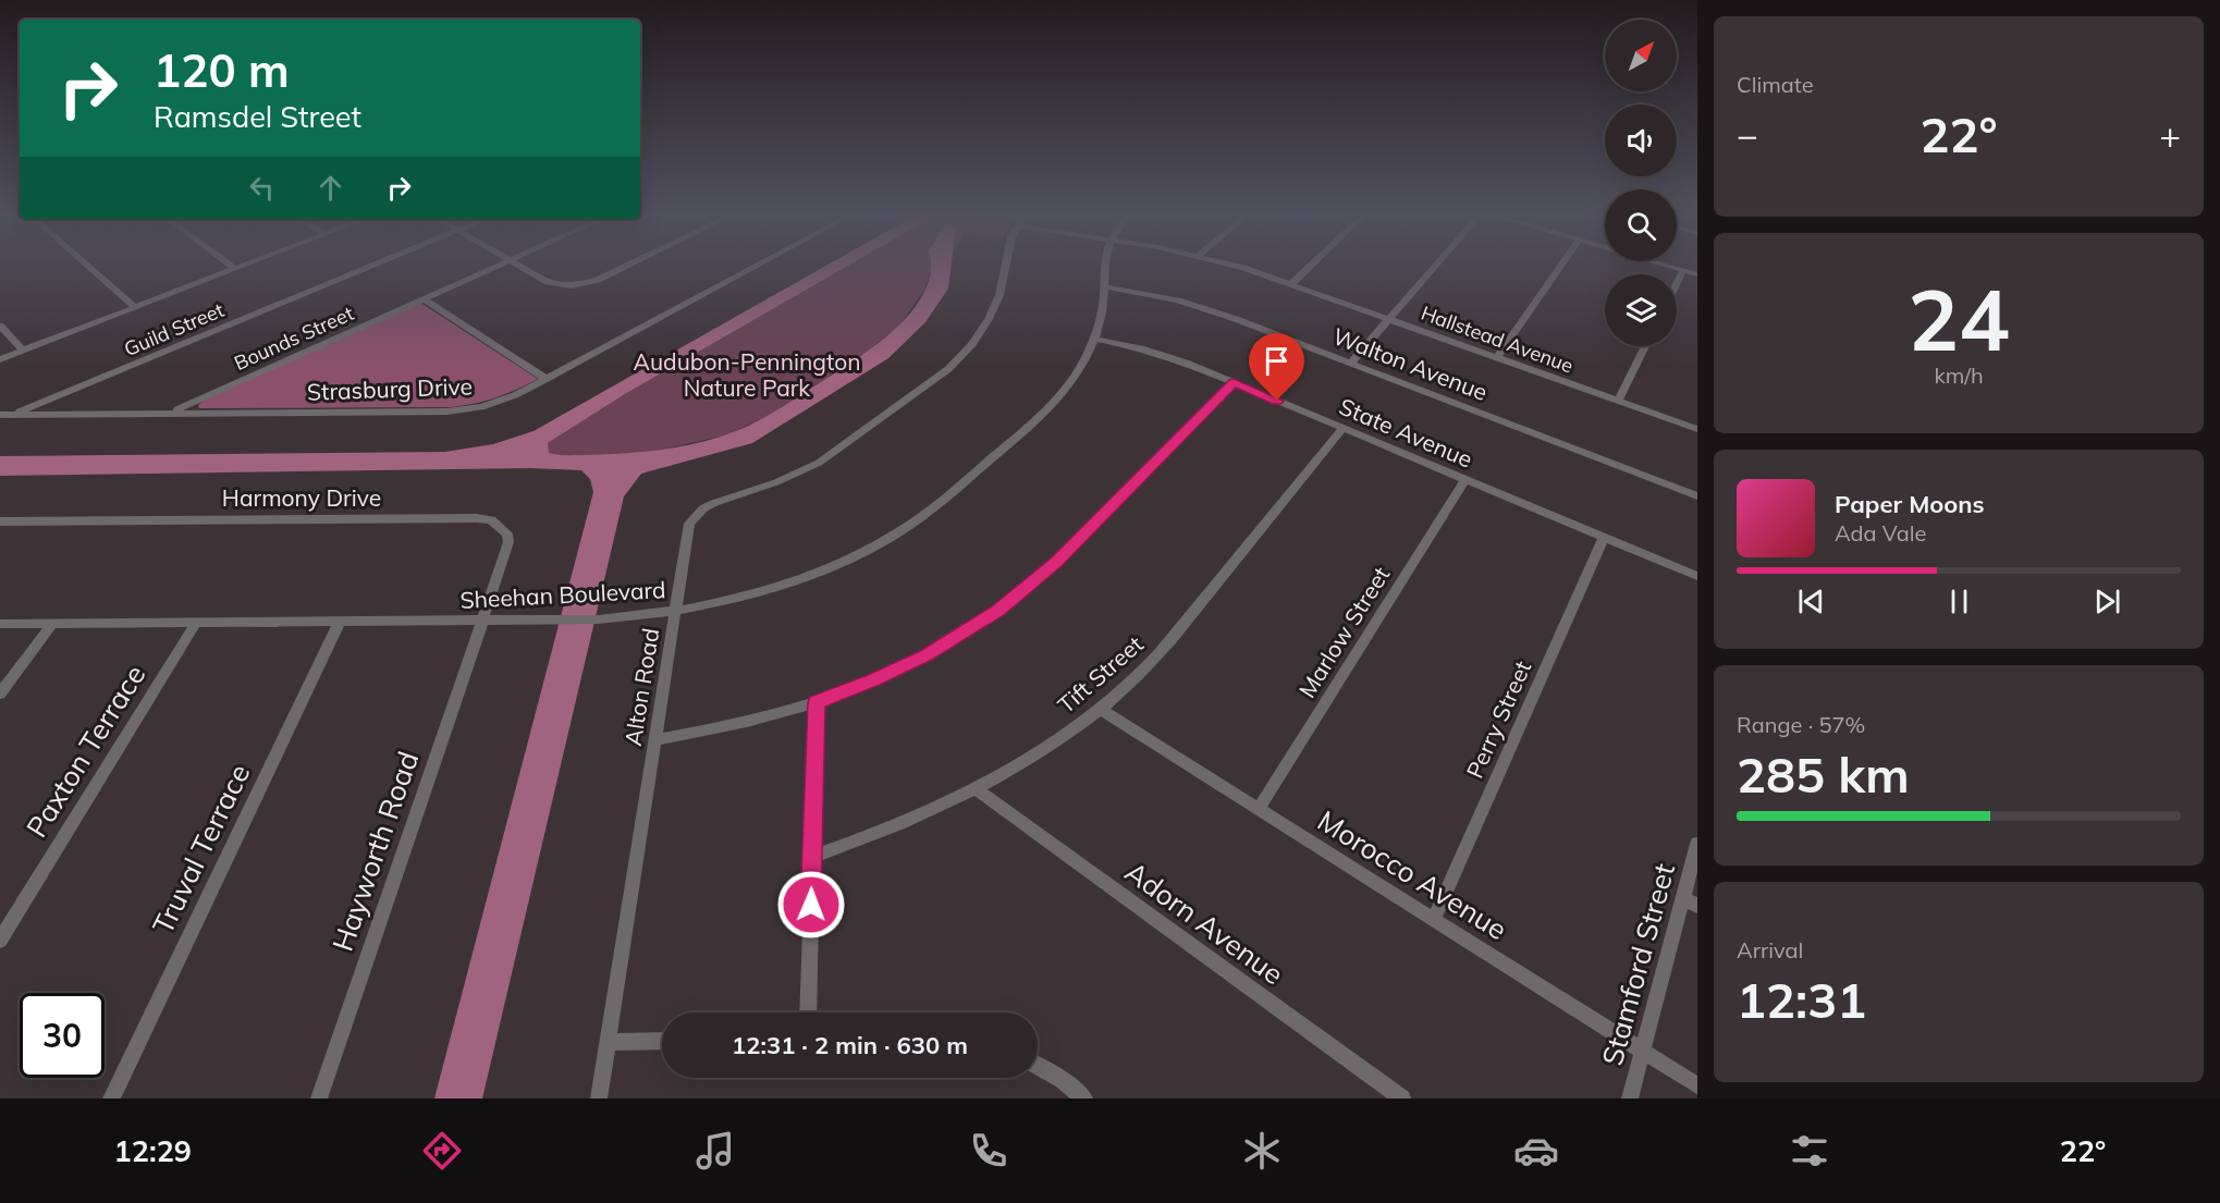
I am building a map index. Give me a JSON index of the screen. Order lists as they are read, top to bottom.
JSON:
{
  "streets": {
    "street": [
      "Guild Street",
      "Bounds Street",
      "Hallstead Avenue",
      "Walton Avenue",
      "Strasburg Drive",
      "State Avenue",
      "Harmony Drive",
      "Sheehan Boulevard",
      "Marlow Street",
      "Tift Street",
      "Alton Road",
      "Perry Street",
      "Paxton Terrace",
      "Truval Terrace",
      "Hayworth Road",
      "Morocco Avenue",
      "Adorn Avenue",
      "Stamford Street"
    ]
  },
  "crossings": [
    ["Guild Street", "Strasburg Drive"],
    ["Bounds Street", "Strasburg Drive"],
    ["Walton Avenue", "Sheehan Boulevard"],
    ["State Avenue", "Sheehan Boulevard"],
    ["State Avenue", "Marlow Street"],
    ["State Avenue", "Tift Street"],
    ["State Avenue", "Perry Street"],
    ["Harmony Drive", "Sheehan Boulevard"],
    ["Harmony Drive", "Hayworth Road"],
    ["Sheehan Boulevard", "Alton Road"],
    ["Sheehan Boulevard", "Paxton Terrace"],
    ["Sheehan Boulevard", "Truval Terrace"],
    ["Sheehan Boulevard", "Hayworth Road"],
    ["Marlow Street", "Morocco Avenue"],
    ["Tift Street", "Morocco Avenue"],
    ["Tift Street", "Adorn Avenue"],
    ["Perry Street", "Morocco Avenue"],
    ["Morocco Avenue", "Stamford Street"]
  ],
  "parks": ["Audubon-Pennington Nature Park"],
  "north": "top right",
  "page": {
    "tile": [
      "Climate",
      ["24", "km/h"],
      ["Range · 57%", "285 km"],
      ["Arrival", "12:31"]
    ],
    "turn": ["120 m", "Ramsdel Street"],
    "heat": ["−", "22°", "+"],
    "song": ["Paper Moons", "Ada Vale"],
    "limit": "30",
    "trip": "12:31 · 2 min · 630 m",
    "tabs": ["12:29", "22°"]
  }
}
